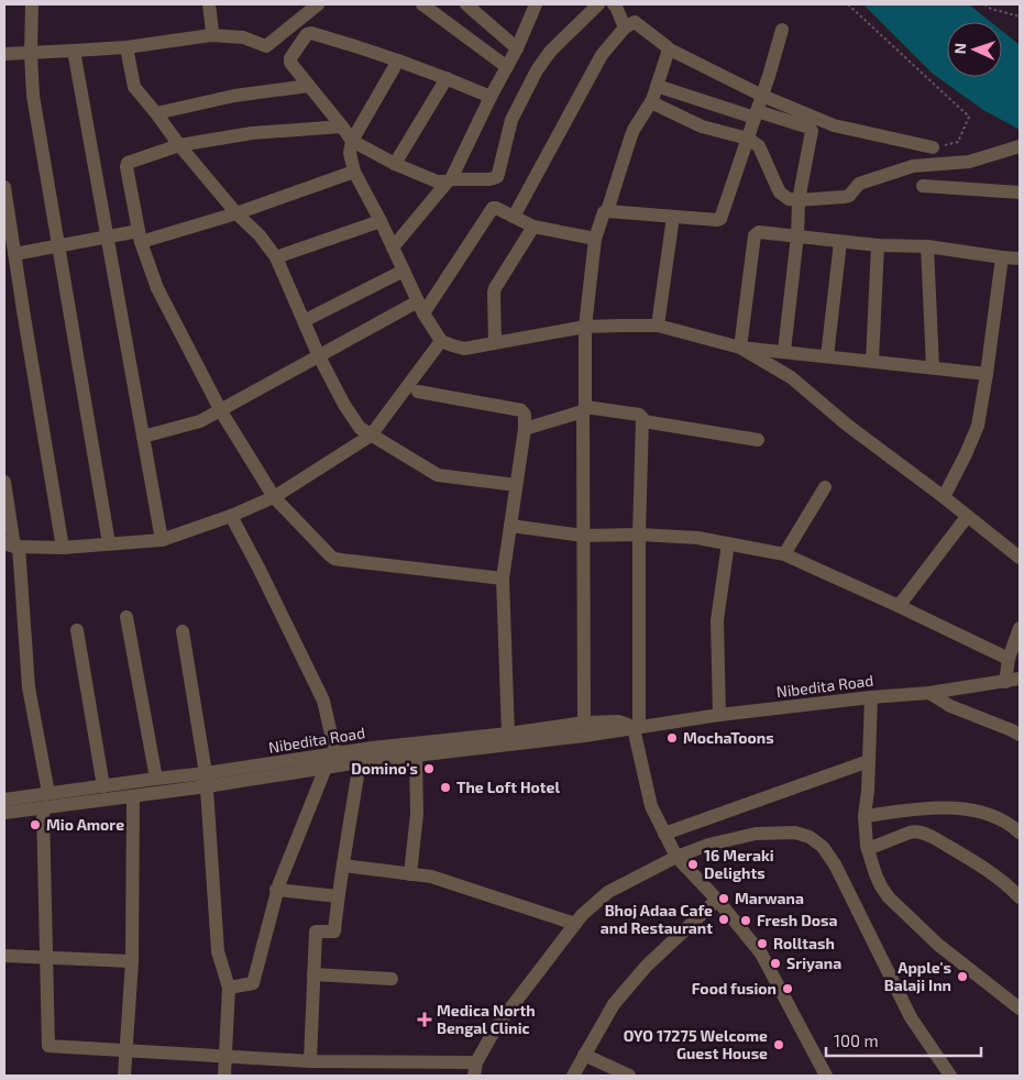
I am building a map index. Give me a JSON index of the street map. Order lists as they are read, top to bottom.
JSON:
{
  "streets": {
    "street": ["Nibedita Road"]
  },
  "places": {
    "other": [
      "MochaToons",
      "Domino's",
      "The Loft Hotel",
      "Mio Amore",
      "16 Meraki Delights",
      "Marwana",
      "Bhoj Adaa Cafe and Restaurant",
      "Fresh Dosa",
      "Rolltash",
      "Sriyana",
      "Apple's Balaji Inn",
      "Food fusion",
      "OYO 17275 Welcome Guest House"
    ],
    "health": ["Medica North Bengal Clinic"]
  },
  "scale_bar": "100 m",
  "north": "left"
}
